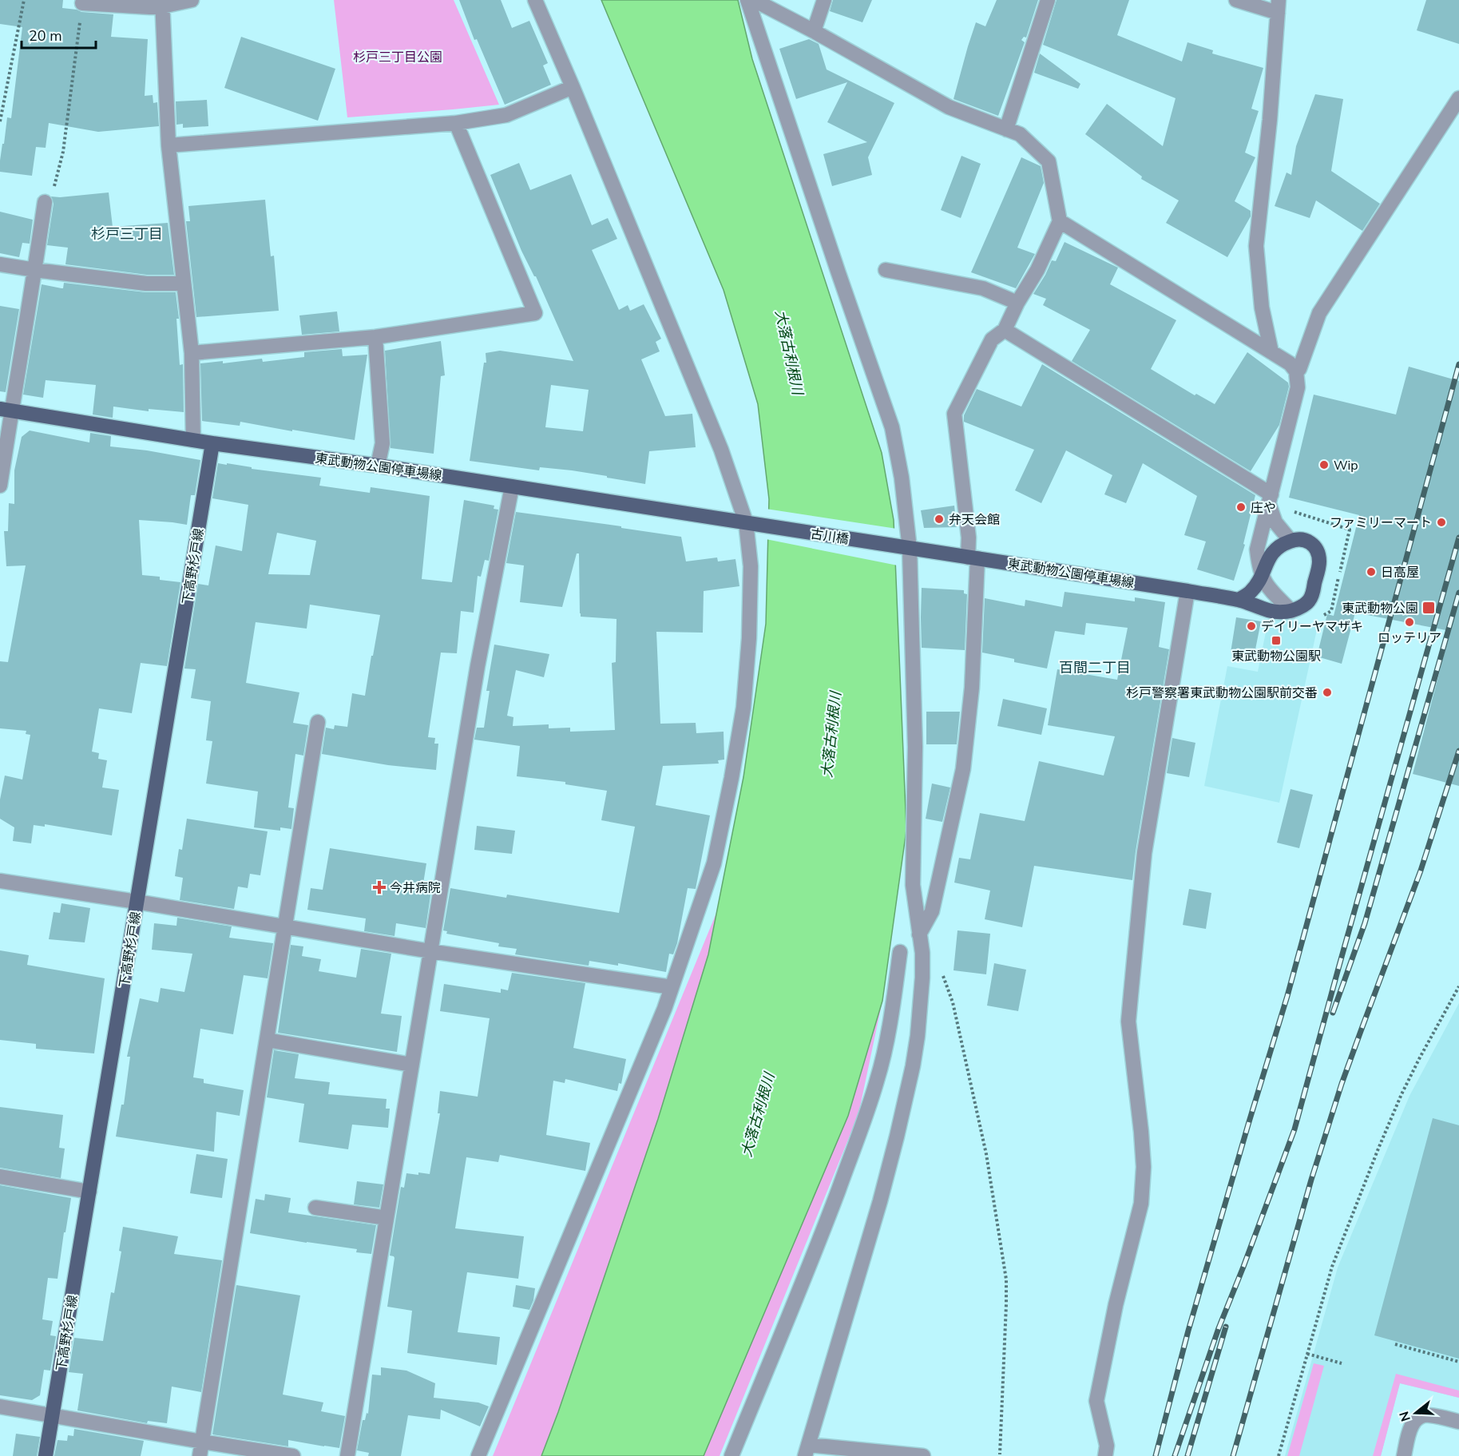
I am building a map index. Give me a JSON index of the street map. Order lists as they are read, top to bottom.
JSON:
{
  "streets": {
    "main road": ["東武動物公園停車場線", "古川橋", "下高野杉戸線"]
  },
  "crossings": [
    ["東武動物公園停車場線", "古川橋"],
    ["東武動物公園停車場線", "下高野杉戸線"]
  ],
  "districts": ["杉戸三丁目", "百間二丁目"],
  "water": ["大落古利根川"],
  "parks": ["杉戸三丁目公園"],
  "places": {
    "other": [
      "Wip",
      "庄や",
      "弁天会館",
      "ファミリーマート",
      "日高屋",
      "ロッテリア",
      "デイリーヤマザキ",
      "杉戸警察署東武動物公園駅前交番"
    ],
    "transit": ["東武動物公園", "東武動物公園駅"],
    "health": ["今井病院"]
  },
  "scale_bar": "20 m",
  "north": "left"
}
